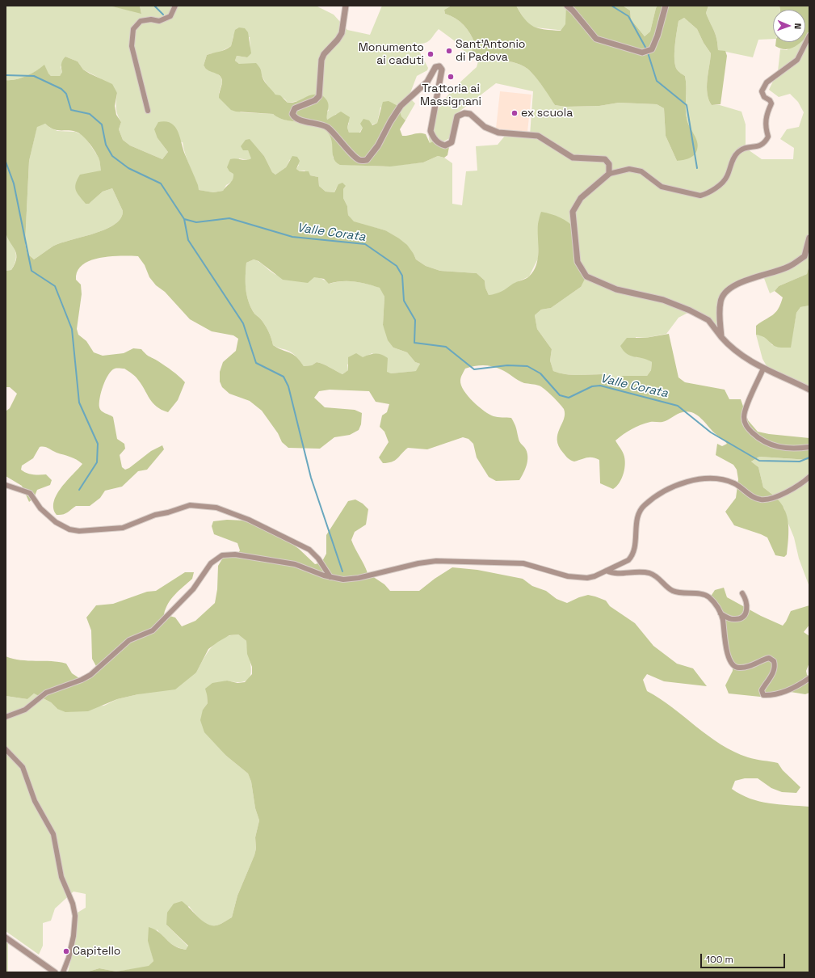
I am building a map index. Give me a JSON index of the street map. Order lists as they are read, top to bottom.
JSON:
{
  "water": ["Valle Corata"],
  "places": [
    "Sant'Antonio di Padova",
    "Monumento ai caduti",
    "Trattoria ai Massignani",
    "ex scuola",
    "Capitello"
  ],
  "scale_bar": "100 m",
  "north": "right"
}
